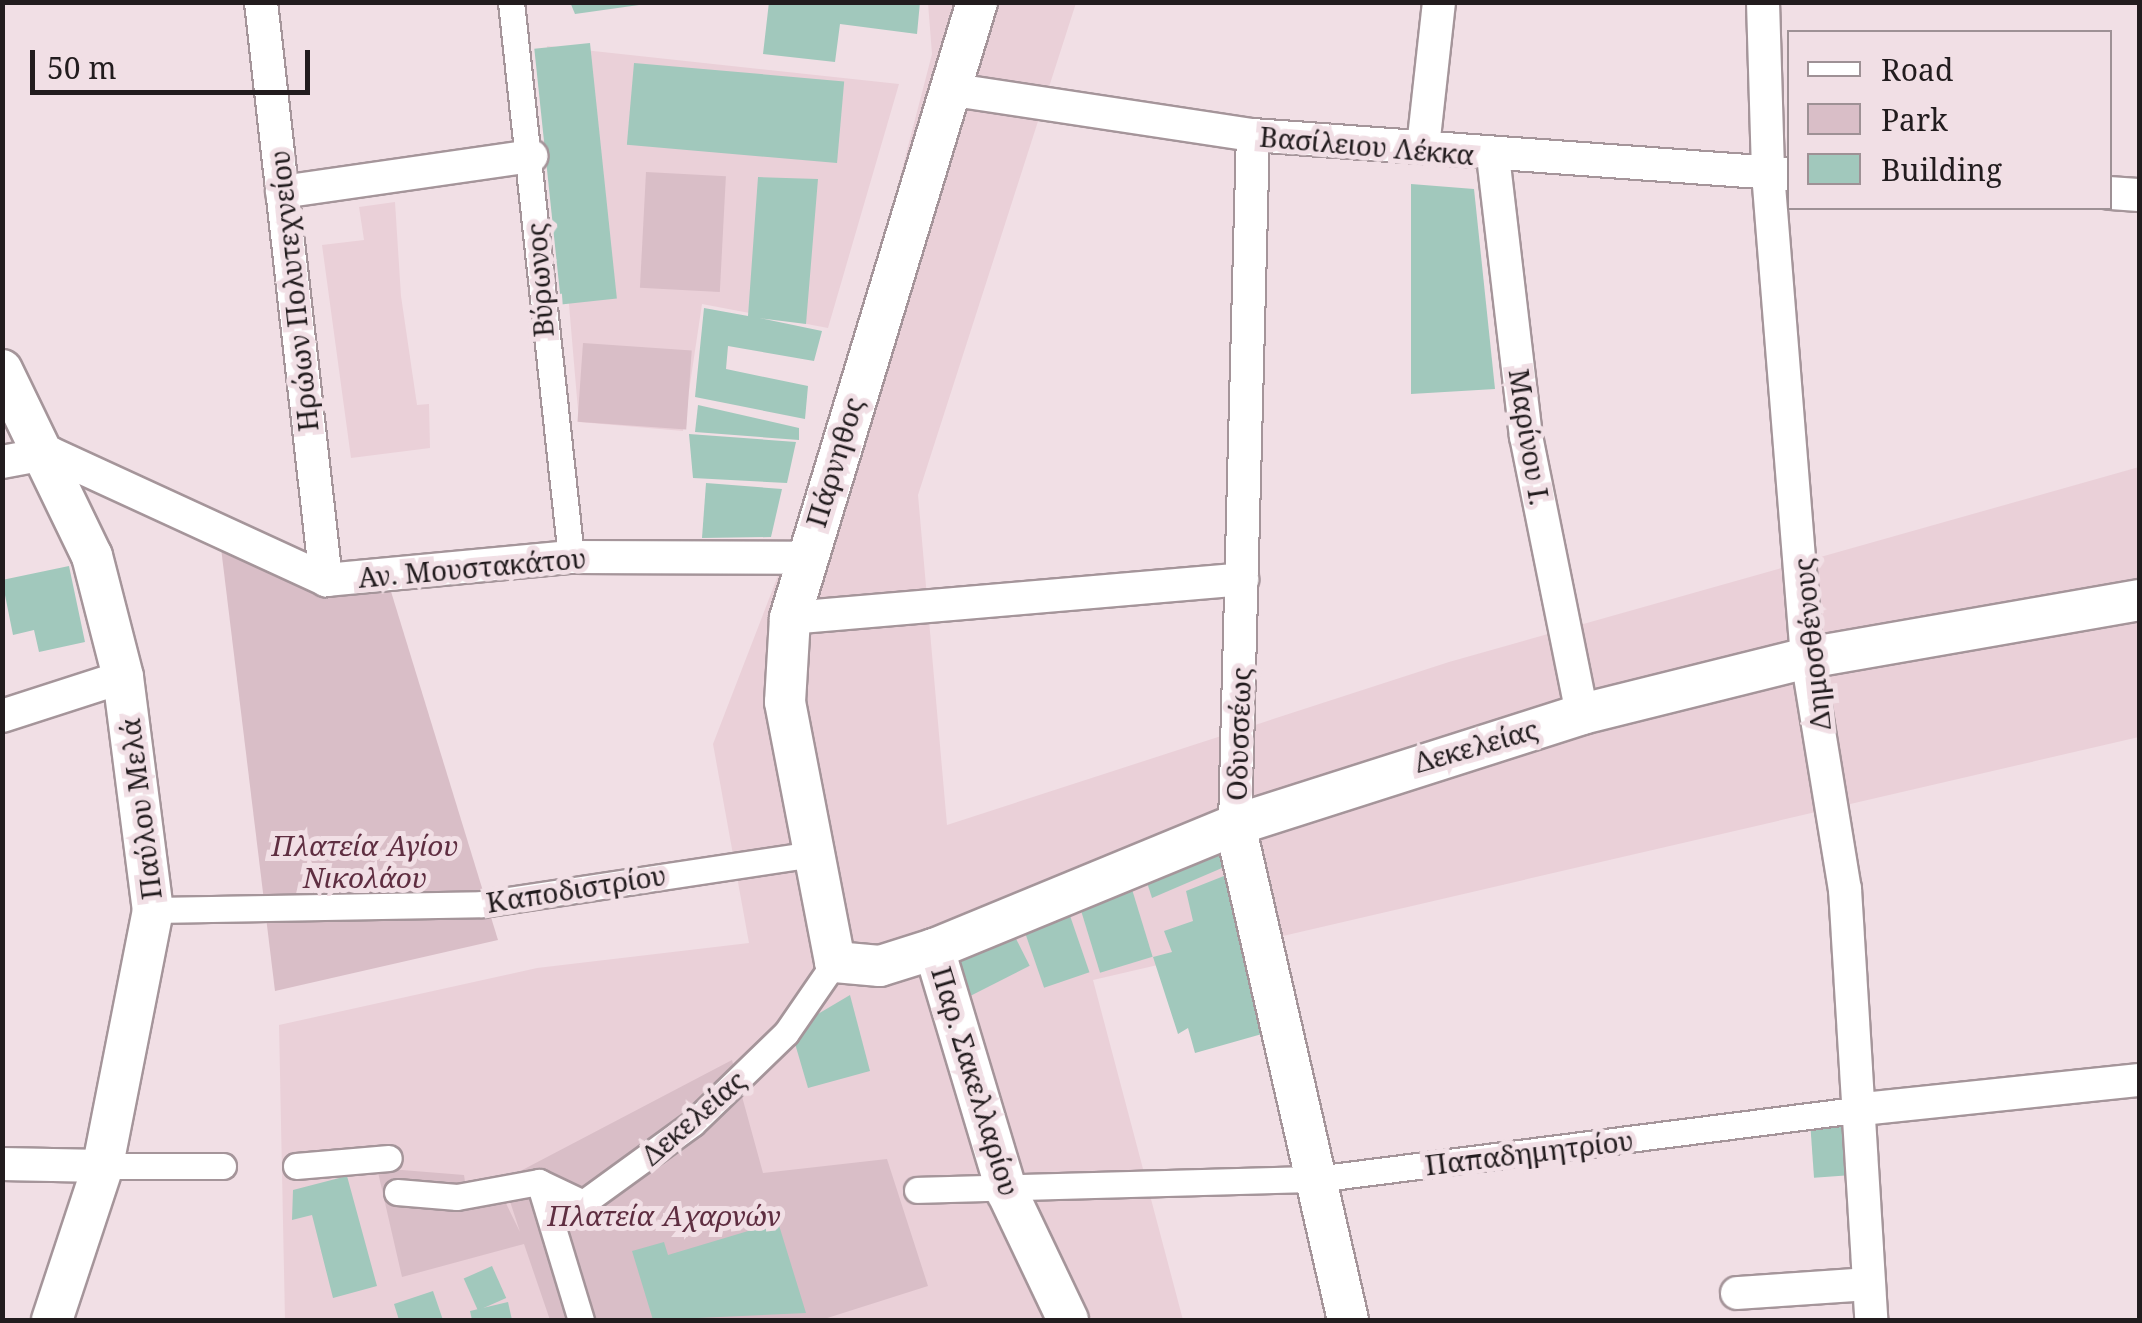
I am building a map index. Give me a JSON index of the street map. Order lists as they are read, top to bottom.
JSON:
{
  "streets": {
    "street": [
      "Βασίλειου Λέκκα",
      "Βύρωνος",
      "Ηρώων Πολυτεχνείου",
      "Μαρίνου Ι.",
      "Πάρνηθος",
      "Αν. Μουστακάτου",
      "Δημοσθένους",
      "Οδυσσέως",
      "Δεκελείας",
      "Παύλου Μελά",
      "Καποδιστρίου",
      "Παρ. Σακελλαρίου",
      "Παπαδημητρίου"
    ]
  },
  "crossings": [
    ["Βασίλειου Λέκκα", "Μαρίνου Ι."],
    ["Βασίλειου Λέκκα", "Πάρνηθος"],
    ["Βασίλειου Λέκκα", "Δημοσθένους"],
    ["Βασίλειου Λέκκα", "Οδυσσέως"],
    ["Βύρωνος", "Αν. Μουστακάτου"],
    ["Ηρώων Πολυτεχνείου", "Αν. Μουστακάτου"],
    ["Μαρίνου Ι.", "Δεκελείας"],
    ["Πάρνηθος", "Αν. Μουστακάτου"],
    ["Πάρνηθος", "Δεκελείας"],
    ["Πάρνηθος", "Καποδιστρίου"],
    ["Αν. Μουστακάτου", "Παύλου Μελά"],
    ["Δημοσθένους", "Δεκελείας"],
    ["Δημοσθένους", "Παπαδημητρίου"],
    ["Οδυσσέως", "Δεκελείας"],
    ["Οδυσσέως", "Παπαδημητρίου"],
    ["Δεκελείας", "Παρ. Σακελλαρίου"],
    ["Παύλου Μελά", "Καποδιστρίου"],
    ["Παρ. Σακελλαρίου", "Παπαδημητρίου"]
  ],
  "parks": ["Πλατεία Αγίου Νικολάου", "Πλατεία Αχαρνών"],
  "legend": ["Road", "Park", "Building"],
  "scale_bar": "50 m"
}
